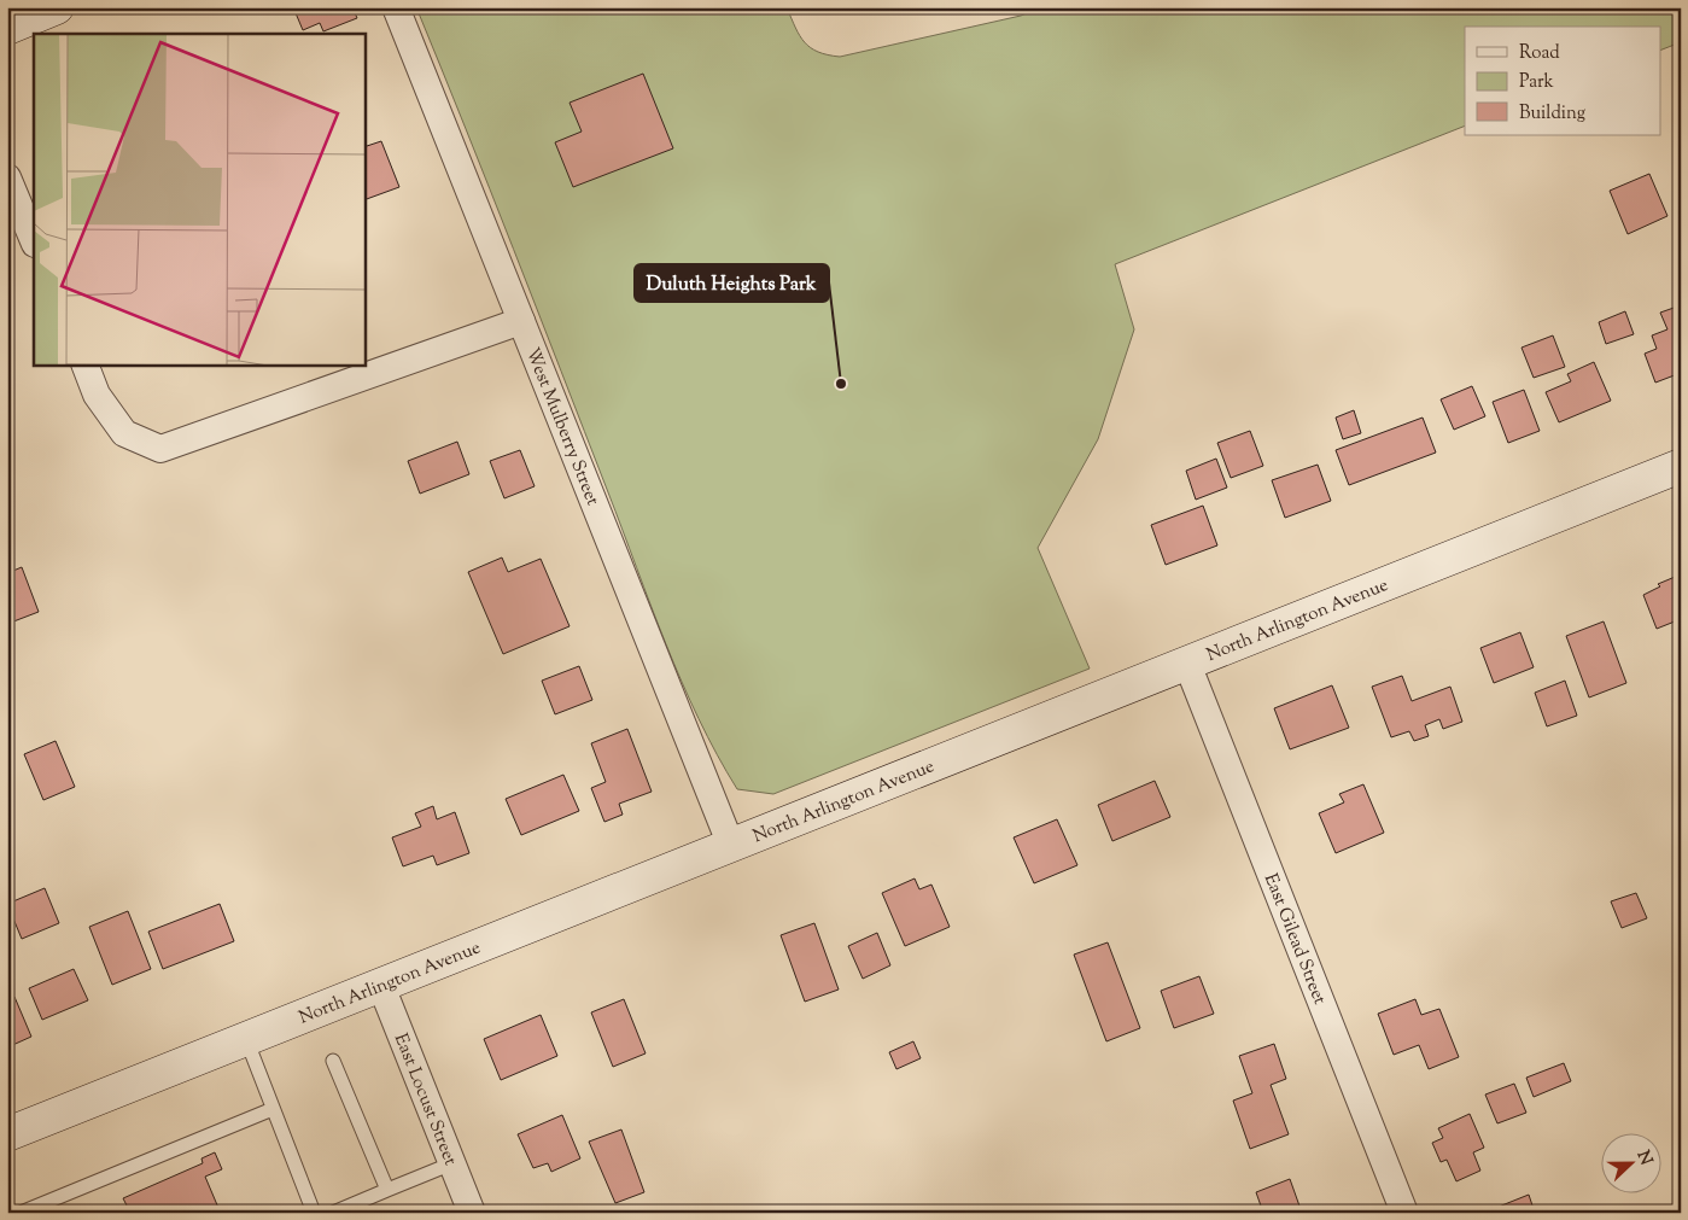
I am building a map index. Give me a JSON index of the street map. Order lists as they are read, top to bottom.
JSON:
{
  "streets": {
    "main road": ["North Arlington Avenue"],
    "street": ["West Mulberry Street", "East Gilead Street", "East Locust Street"]
  },
  "crossings": [
    ["West Mulberry Street", "North Arlington Avenue"],
    ["North Arlington Avenue", "East Gilead Street"],
    ["North Arlington Avenue", "East Locust Street"]
  ],
  "places": ["Duluth Heights Park"],
  "legend": ["Road", "Park", "Building"],
  "north": "right"
}
